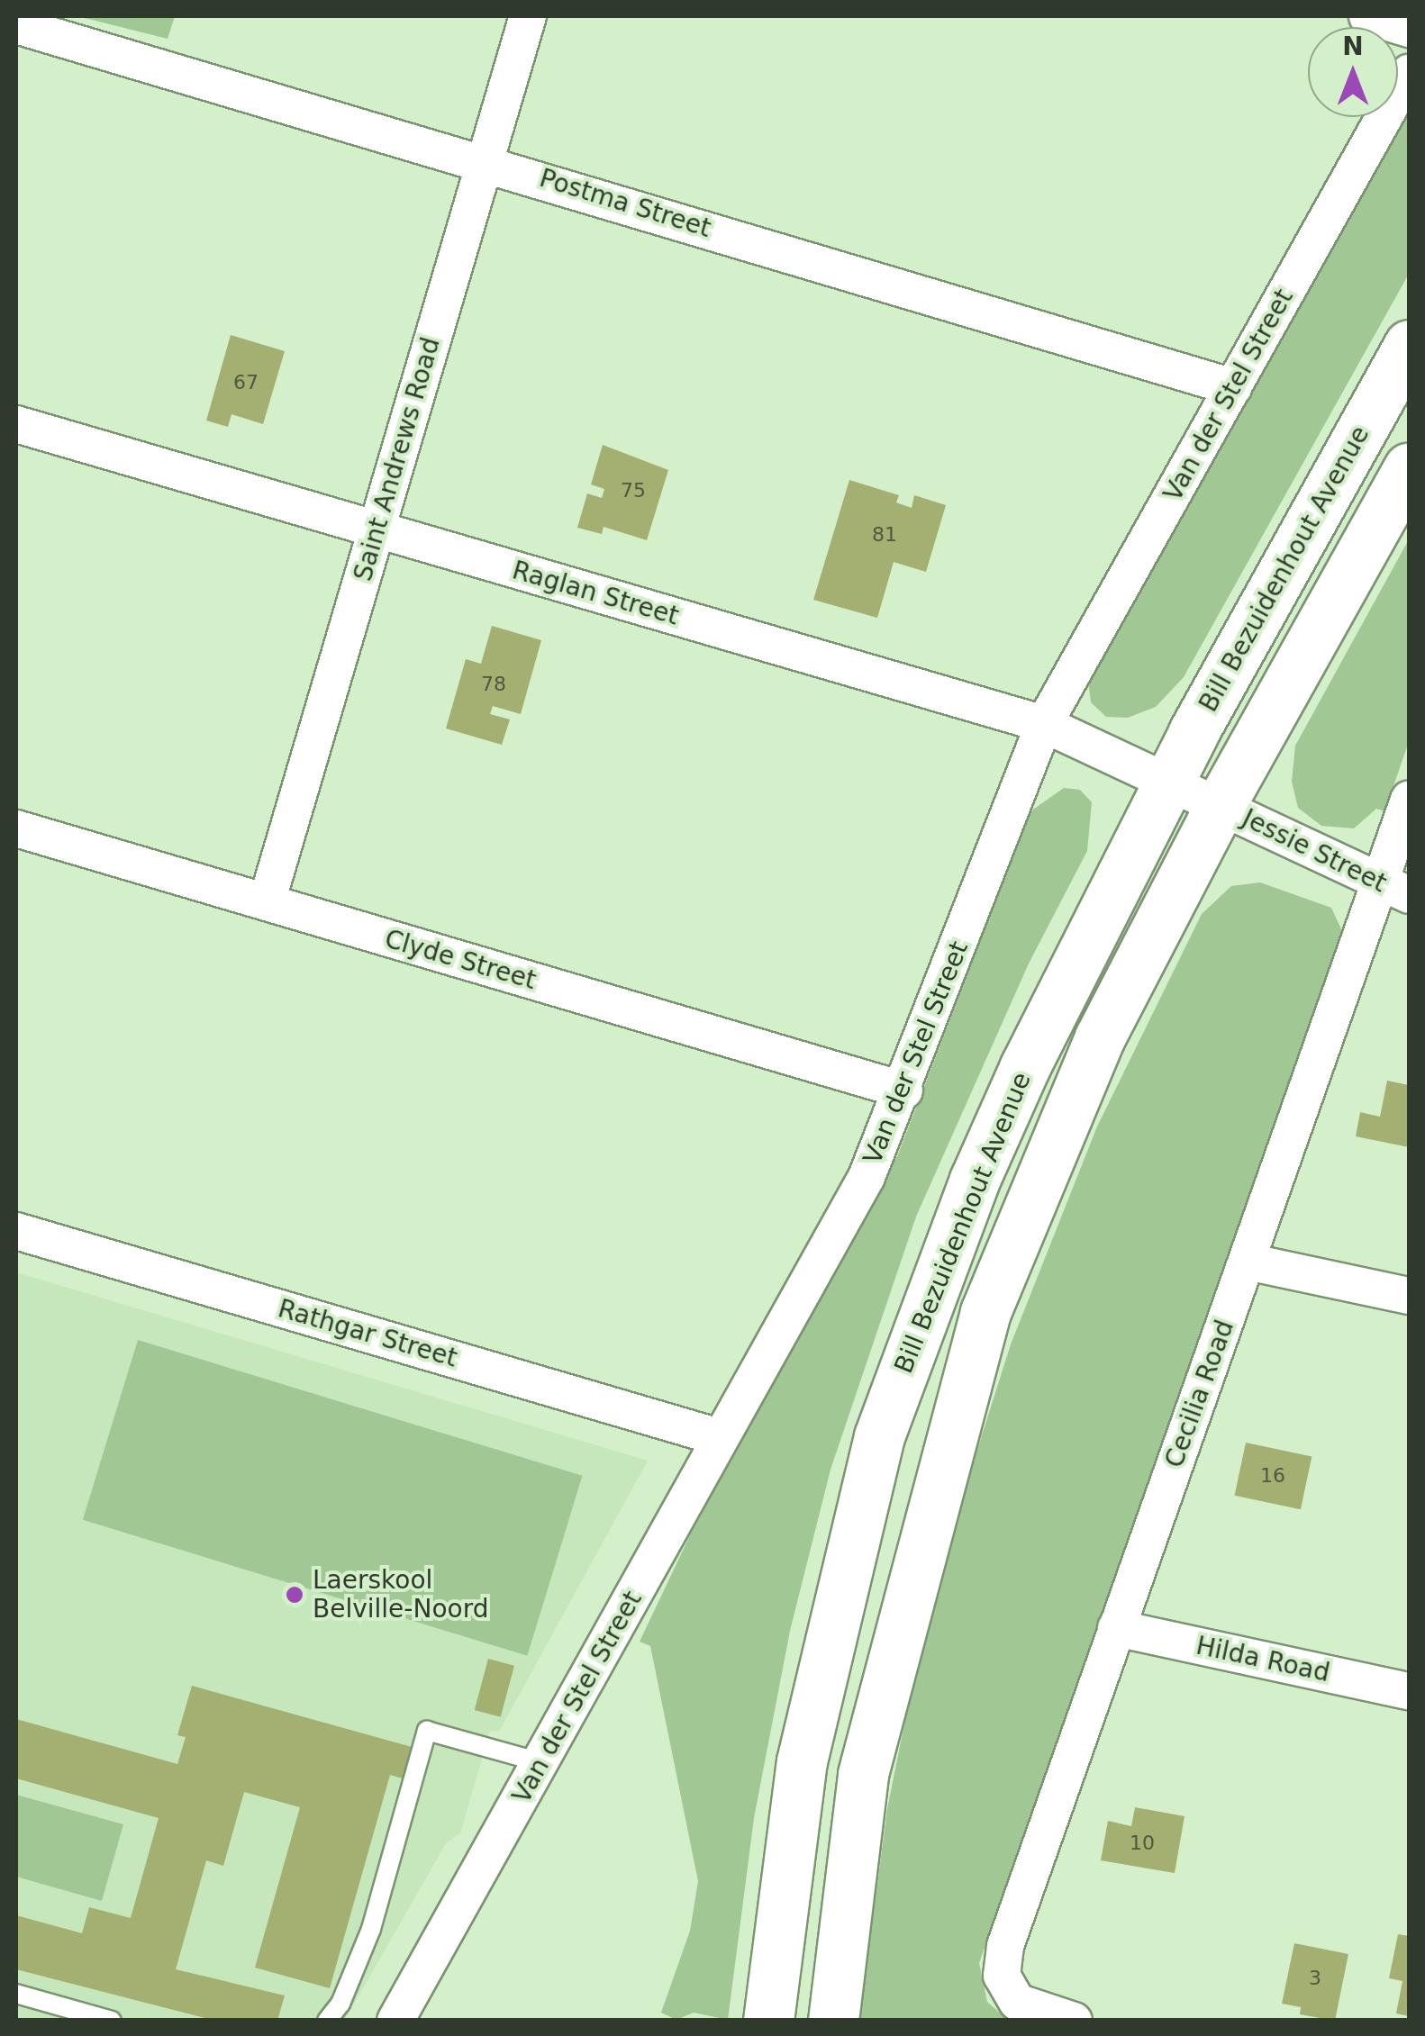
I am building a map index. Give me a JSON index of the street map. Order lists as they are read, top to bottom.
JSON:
{
  "streets": {
    "main road": ["Bill Bezuidenhout Avenue"],
    "street": [
      "Postma Street",
      "Van der Stel Street",
      "Saint Andrews Road",
      "Raglan Street",
      "Jessie Street",
      "Clyde Street",
      "Rathgar Street",
      "Cecilia Road",
      "Hilda Road"
    ]
  },
  "crossings": [
    ["Postma Street", "Van der Stel Street"],
    ["Postma Street", "Saint Andrews Road"],
    ["Van der Stel Street", "Raglan Street"],
    ["Van der Stel Street", "Clyde Street"],
    ["Van der Stel Street", "Rathgar Street"],
    ["Saint Andrews Road", "Raglan Street"],
    ["Saint Andrews Road", "Clyde Street"],
    ["Bill Bezuidenhout Avenue", "Raglan Street"],
    ["Bill Bezuidenhout Avenue", "Jessie Street"],
    ["Raglan Street", "Jessie Street"],
    ["Jessie Street", "Cecilia Road"],
    ["Cecilia Road", "Hilda Road"]
  ],
  "places": ["Laerskool Belville-Noord"],
  "house_numbers": [
    "67",
    "75",
    "81",
    "78",
    "16",
    "10",
    "3"
  ],
  "north": "top"
}
